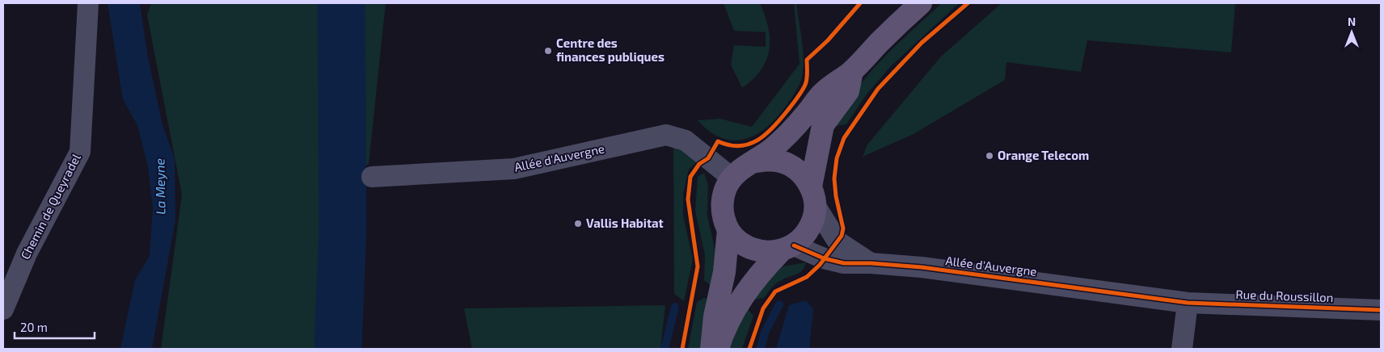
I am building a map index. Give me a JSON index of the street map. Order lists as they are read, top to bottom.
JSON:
{
  "streets": {
    "street": ["Allée d'Auvergne", "Chemin de Queyradel", "Rue du Roussillon"]
  },
  "crossings": [
    ["Allée d'Auvergne", "Rue du Roussillon"]
  ],
  "water": ["La Meyne"],
  "places": ["Centre des finances publiques", "Orange Telecom", "Vallis Habitat"],
  "scale_bar": "20 m",
  "north": "top"
}
